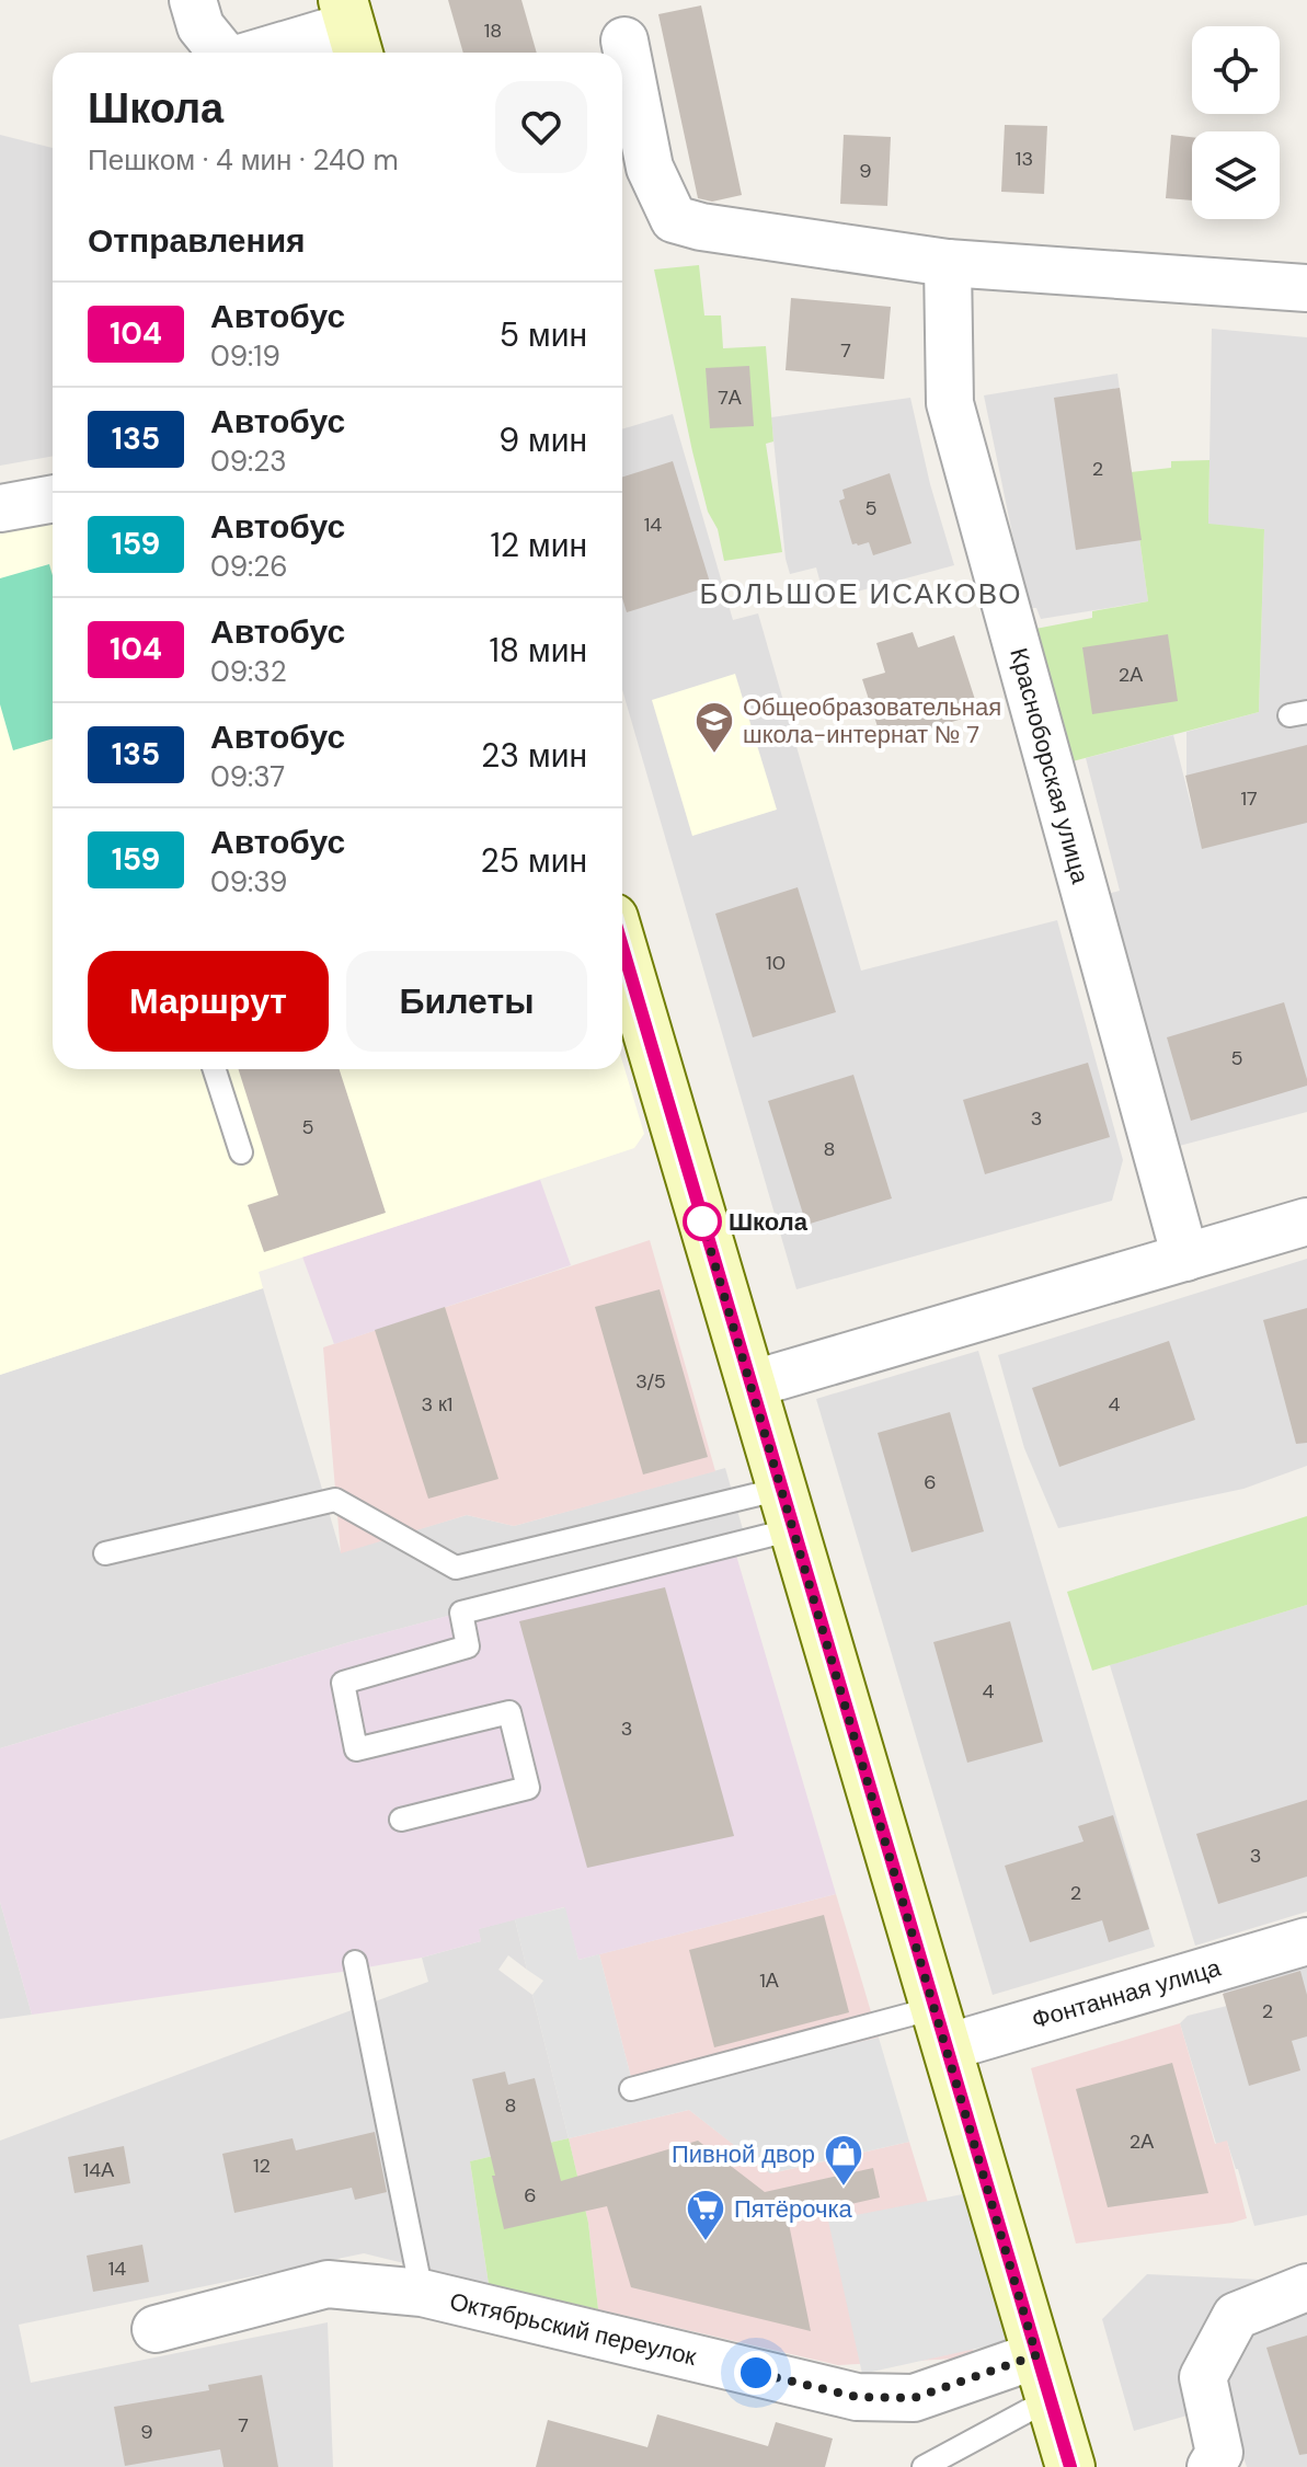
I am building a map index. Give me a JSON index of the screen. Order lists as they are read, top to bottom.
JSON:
{
  "streets": {
    "street": ["Красноборская улица", "Фонтанная улица", "Октябрьский переулок"]
  },
  "districts": ["БОЛЬШОЕ ИСАКОВО"],
  "places": {
    "school or university": ["Общеобразовательная школа-интернат № 7"],
    "other": ["Школа"],
    "shop": ["Пивной двор"],
    "supermarket": ["Пятёрочка"]
  },
  "lines": ["bus line 104"],
  "house_numbers": [
    "18",
    "13",
    "9",
    "7",
    "7А",
    "2",
    "5",
    "14",
    "2А",
    "17",
    "10",
    "5",
    "3",
    "5",
    "8",
    "3/5",
    "3 к1",
    "4",
    "6",
    "4",
    "3",
    "3",
    "2",
    "1А",
    "2",
    "8",
    "2А",
    "12",
    "14А",
    "6",
    "14",
    "7",
    "9"
  ],
  "page": {
    "heading": [
      ["Школа", "Пешком · 4 мин · 240 m"],
      "Отправления"
    ],
    "list": [
      {
        "mark": "104",
        "name": "Автобус",
        "note": "09:19",
        "value": "5 мин"
      },
      {
        "mark": "135",
        "name": "Автобус",
        "note": "09:23",
        "value": "9 мин"
      },
      {
        "mark": "159",
        "name": "Автобус",
        "note": "09:26",
        "value": "12 мин"
      },
      {
        "mark": "104",
        "name": "Автобус",
        "note": "09:32",
        "value": "18 мин"
      },
      {
        "mark": "135",
        "name": "Автобус",
        "note": "09:37",
        "value": "23 мин"
      },
      {
        "mark": "159",
        "name": "Автобус",
        "note": "09:39",
        "value": "25 мин"
      }
    ],
    "buttons": ["Маршрут", "Билеты"]
  }
}
